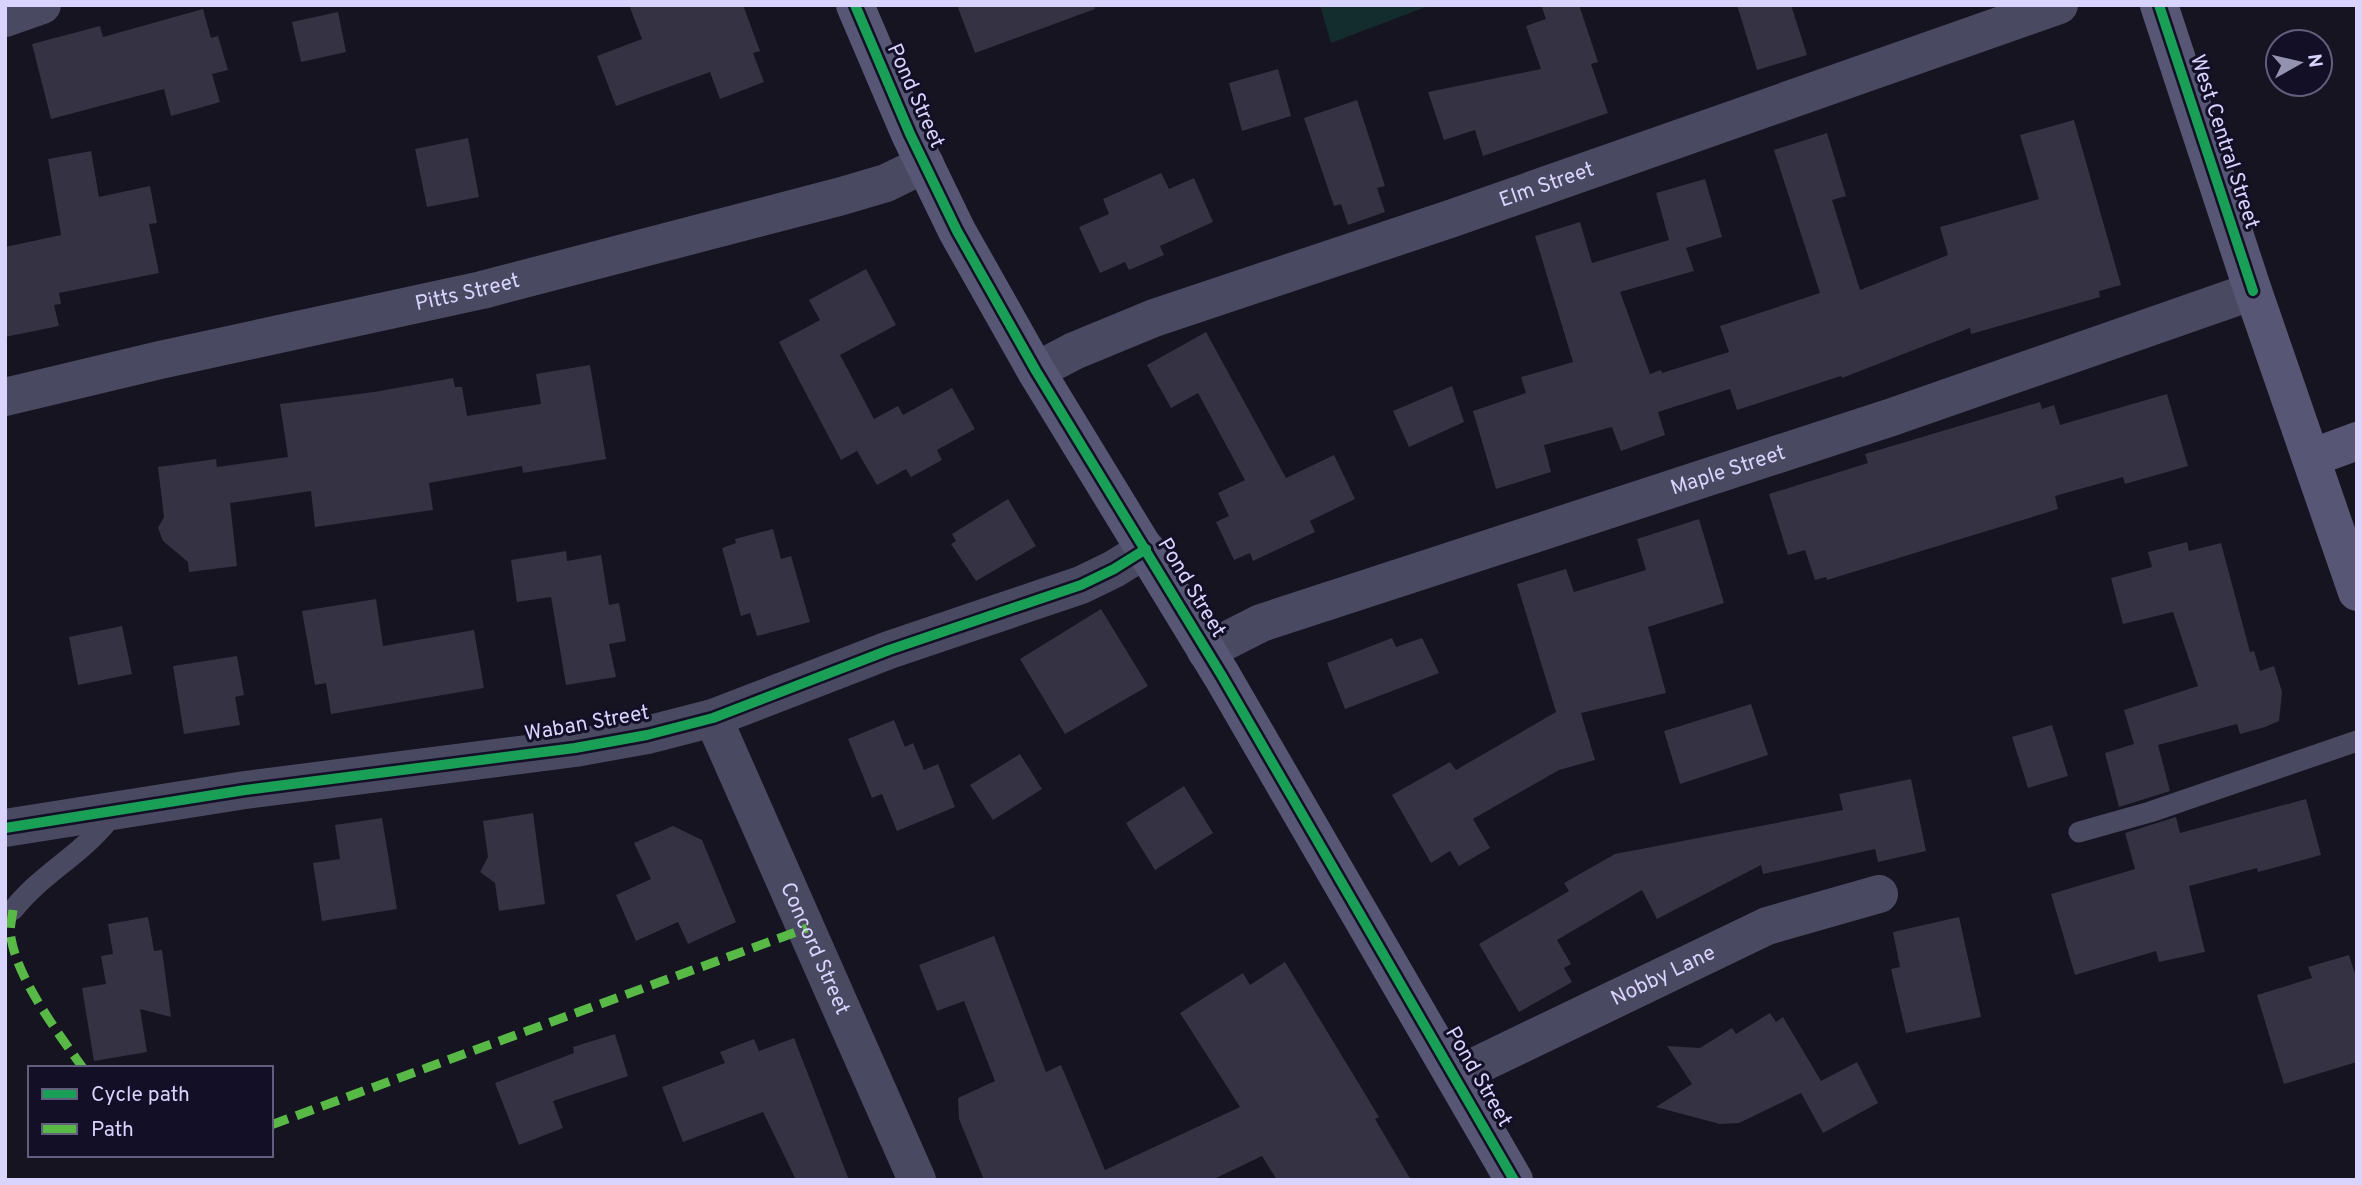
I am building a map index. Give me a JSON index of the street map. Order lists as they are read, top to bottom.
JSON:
{
  "streets": {
    "street": [
      "Pond Street",
      "West Central Street",
      "Elm Street",
      "Pitts Street",
      "Maple Street",
      "Waban Street",
      "Concord Street",
      "Nobby Lane"
    ]
  },
  "crossings": [
    ["Pond Street", "Elm Street"],
    ["Pond Street", "Pitts Street"],
    ["Pond Street", "Maple Street"],
    ["Pond Street", "Waban Street"],
    ["Pond Street", "Nobby Lane"],
    ["West Central Street", "Maple Street"],
    ["Waban Street", "Concord Street"]
  ],
  "legend": ["Cycle path", "Path"],
  "north": "right"
}
